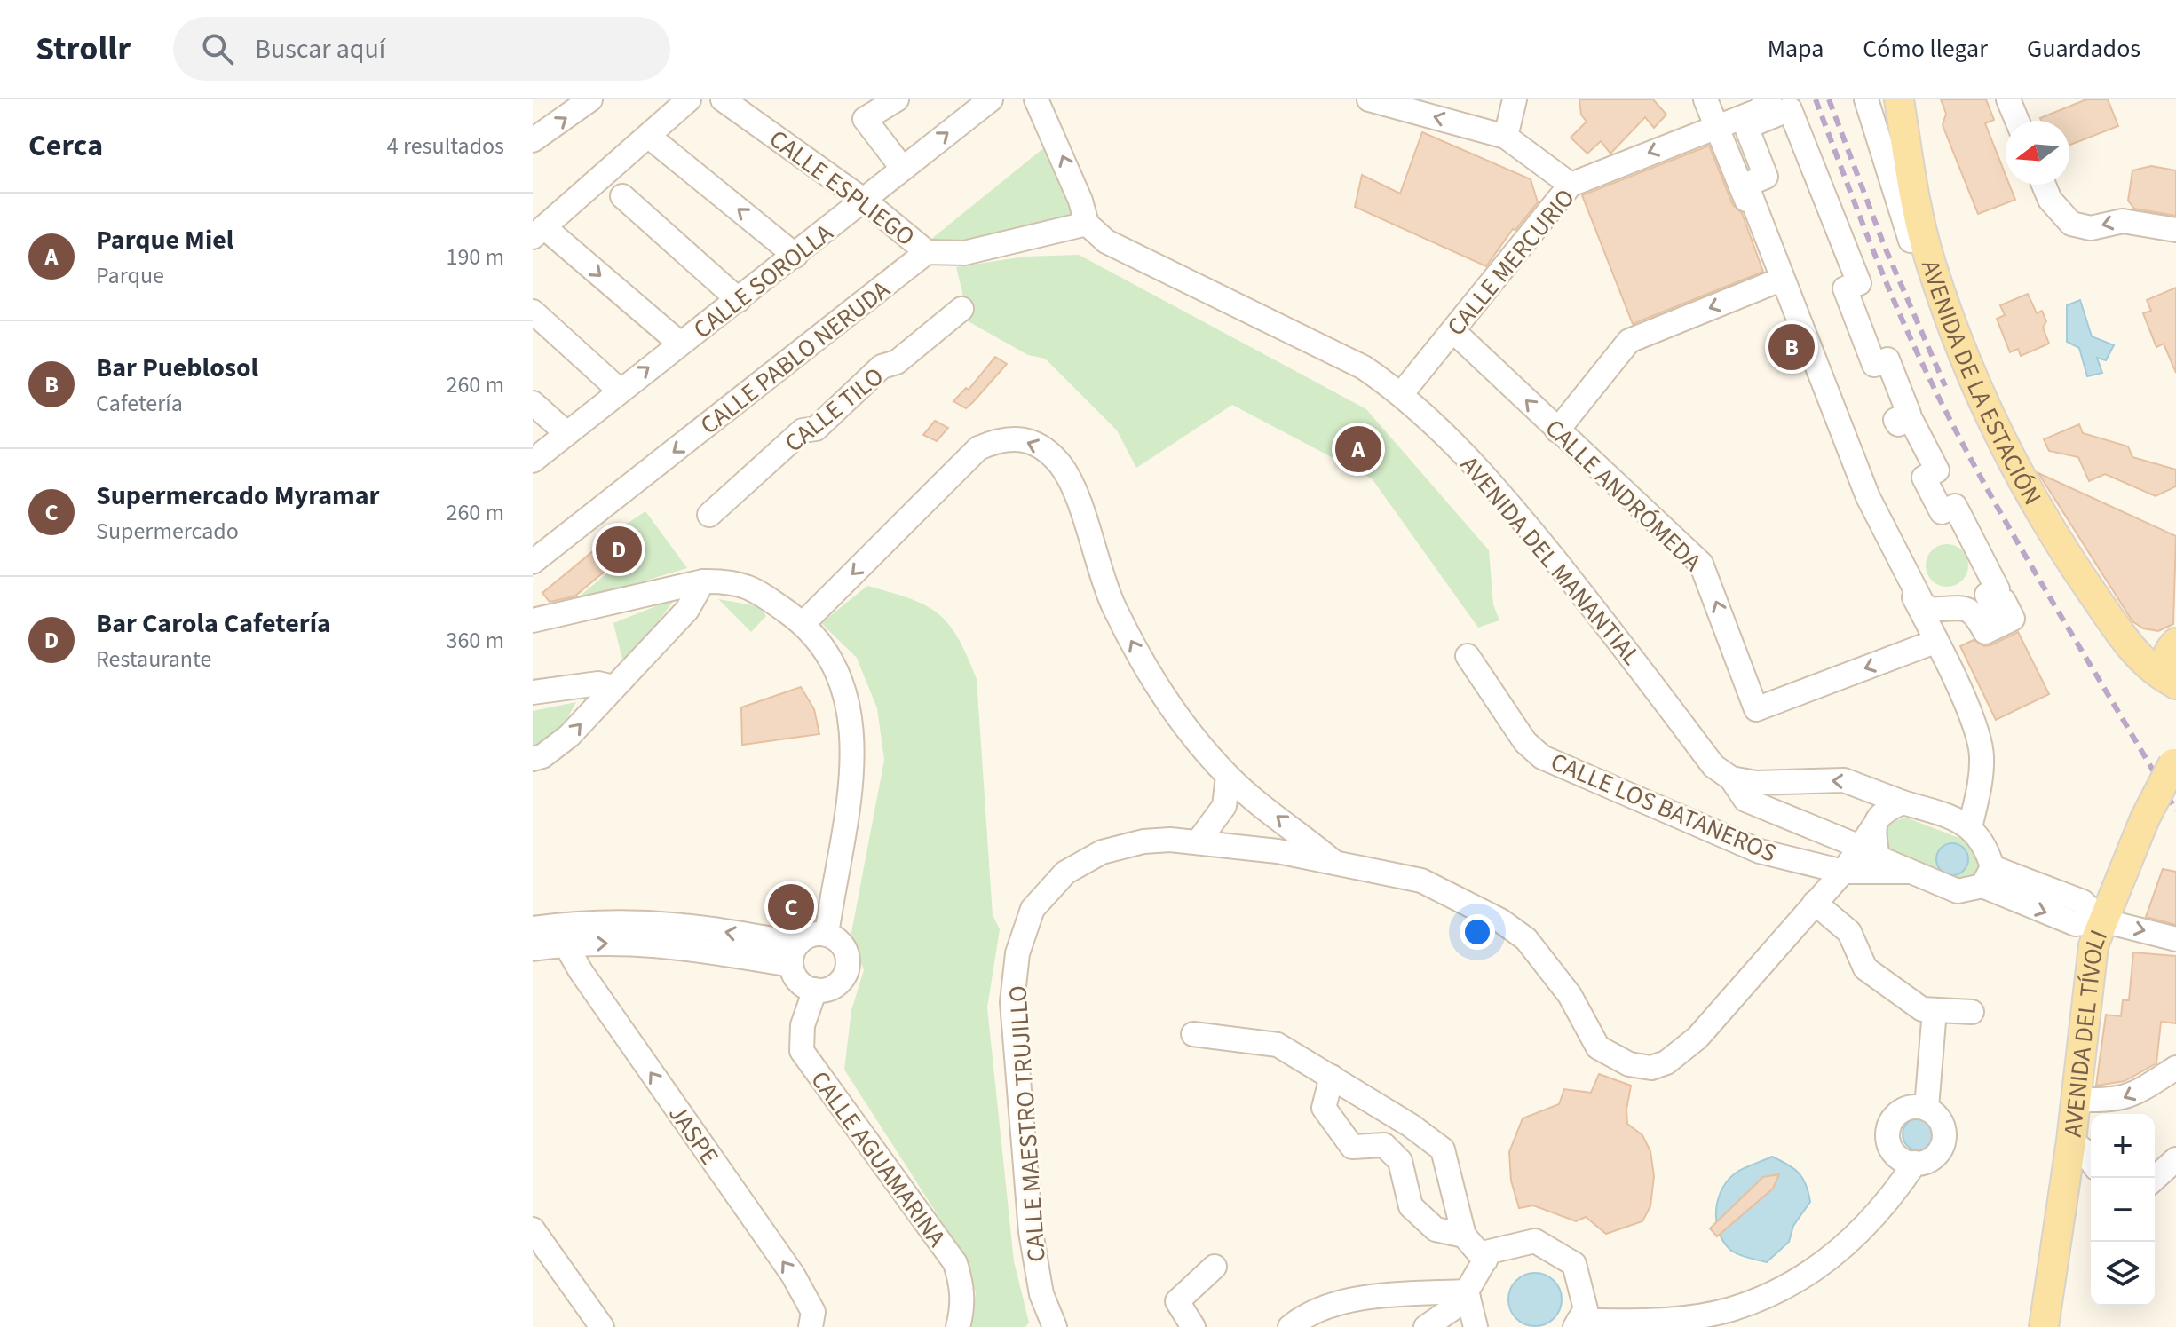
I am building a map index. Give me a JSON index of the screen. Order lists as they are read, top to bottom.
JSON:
{
  "streets": {
    "main road": ["AVENIDA DE LA ESTACIÓN", "AVENIDA DEL TÍVOLI"],
    "street": [
      "CALLE ESPLIEGO",
      "CALLE MERCURIO",
      "CALLE SOROLLA",
      "CALLE PABLO NERUDA",
      "CALLE TILO",
      "CALLE ANDRÓMEDA",
      "AVENIDA DEL MANANTIAL",
      "CALLE LOS BATANEROS",
      "CALLE MAESTRO TRUJILLO",
      "JASPE",
      "CALLE AGUAMARINA"
    ]
  },
  "crossings": [
    ["CALLE ESPLIEGO", "CALLE SOROLLA"],
    ["CALLE ESPLIEGO", "CALLE PABLO NERUDA"],
    ["CALLE MERCURIO", "CALLE ANDRÓMEDA"],
    ["CALLE MERCURIO", "AVENIDA DEL MANANTIAL"],
    ["AVENIDA DEL MANANTIAL", "CALLE LOS BATANEROS"],
    ["AVENIDA DEL MANANTIAL", "AVENIDA DEL TÍVOLI"],
    ["AVENIDA DEL MANANTIAL", "CALLE MAESTRO TRUJILLO"],
    ["CALLE LOS BATANEROS", "CALLE MAESTRO TRUJILLO"]
  ],
  "one_way": ["CALLE ANDRÓMEDA"],
  "north": "left",
  "page": {
    "header": "Strollr",
    "search": "Buscar aquí",
    "nav": ["Mapa", "Cómo llegar", "Guardados"],
    "heading": ["Cerca", "4 resultados"],
    "list": [
      {
        "mark": "A",
        "name": "Parque Miel",
        "note": "Parque",
        "value": "190 m"
      },
      {
        "mark": "B",
        "name": "Bar Pueblosol",
        "note": "Cafetería",
        "value": "260 m"
      },
      {
        "mark": "C",
        "name": "Supermercado Myramar",
        "note": "Supermercado",
        "value": "260 m"
      },
      {
        "mark": "D",
        "name": "Bar Carola Cafetería",
        "note": "Restaurante",
        "value": "360 m"
      }
    ],
    "pins": [
      "B",
      "A",
      "D",
      "C"
    ],
    "map_buttons": ["+", "−"]
  }
}
